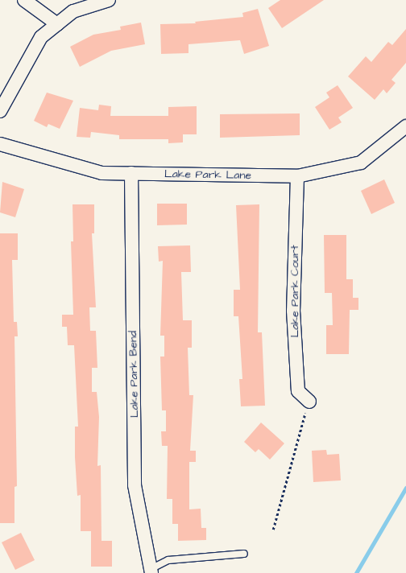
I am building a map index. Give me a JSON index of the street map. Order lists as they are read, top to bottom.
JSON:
{
  "streets": {
    "street": ["Lake Park Lane", "Lake Park Court", "Lake Park Bend"]
  },
  "crossings": [
    ["Lake Park Lane", "Lake Park Court"],
    ["Lake Park Lane", "Lake Park Bend"]
  ]
}
